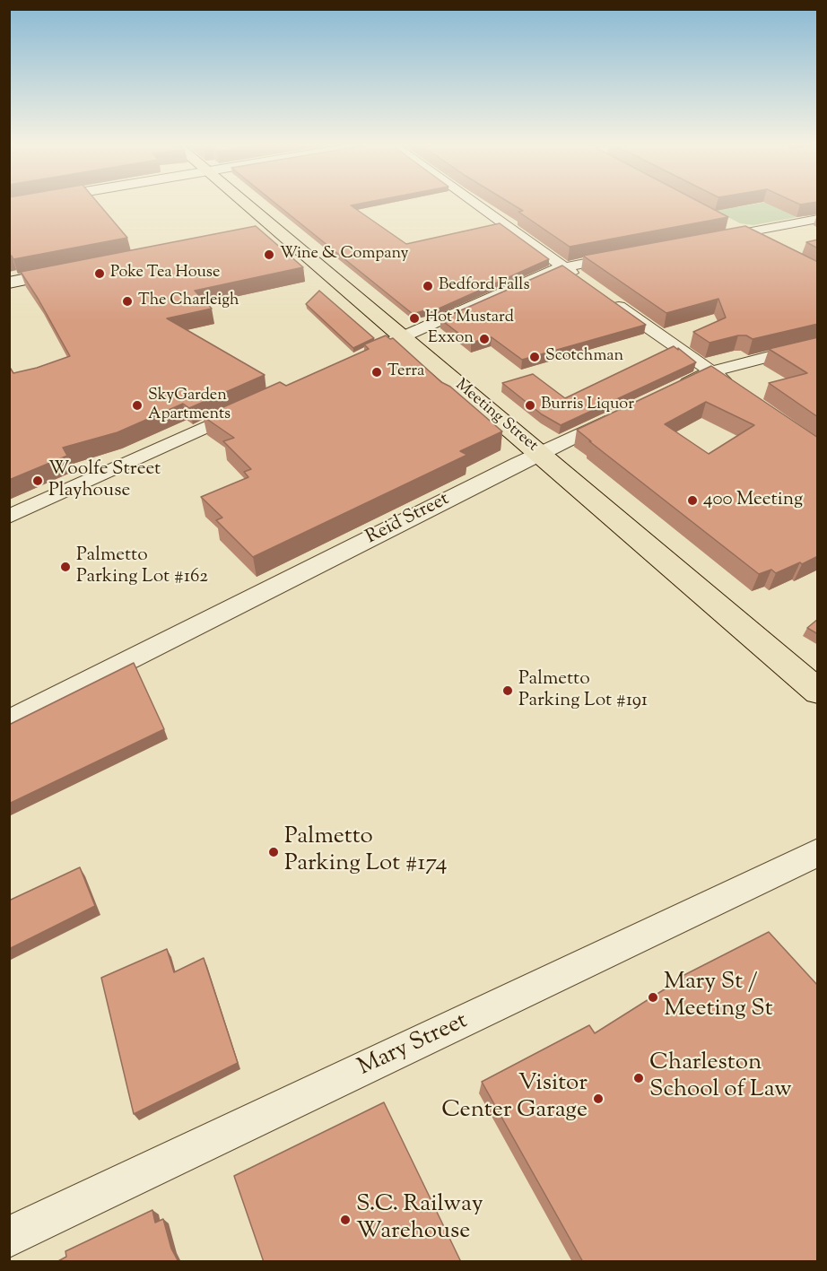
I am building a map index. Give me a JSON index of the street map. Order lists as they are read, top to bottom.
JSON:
{
  "streets": {
    "main road": ["Meeting Street"],
    "street": ["Reid Street", "Mary Street"]
  },
  "crossings": [
    ["Meeting Street", "Reid Street"]
  ],
  "places": [
    "Wine & Company",
    "Poke Tea House",
    "Bedford Falls",
    "The Charleigh",
    "Hot Mustard",
    "Exxon",
    "Scotchman",
    "Terra",
    "SkyGarden Apartments",
    "Burris Liquor",
    "Woolfe Street Playhouse",
    "400 Meeting",
    "Palmetto Parking Lot #162",
    "Palmetto Parking Lot #191",
    "Palmetto Parking Lot #174",
    "Mary St / Meeting St",
    "Charleston School of Law",
    "Visitor Center Garage",
    "S.C. Railway Warehouse"
  ]
}
